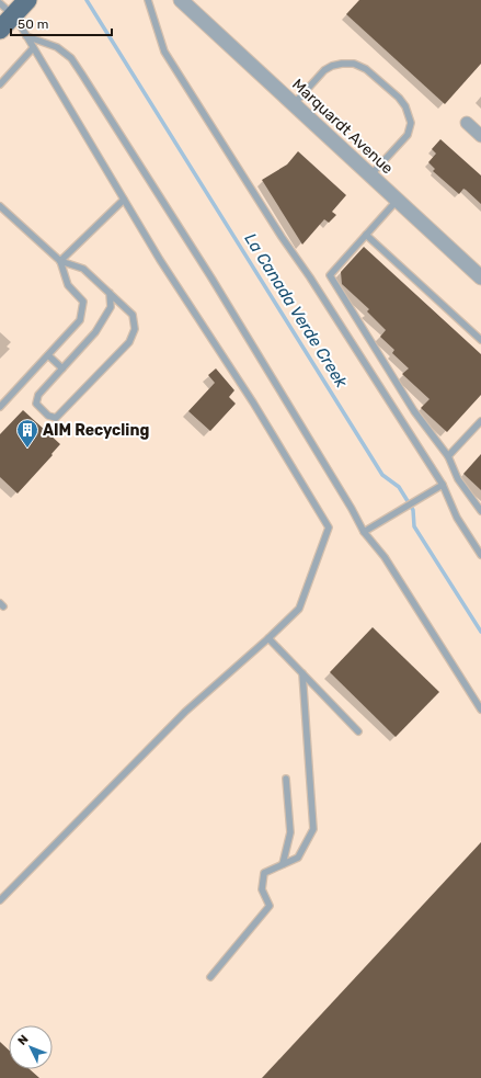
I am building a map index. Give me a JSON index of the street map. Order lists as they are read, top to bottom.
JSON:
{
  "streets": {
    "street": ["Marquardt Avenue"]
  },
  "water": ["La Canada Verde Creek"],
  "places": {
    "building": ["AIM Recycling"]
  },
  "scale_bar": "50 m",
  "north": "top left"
}
